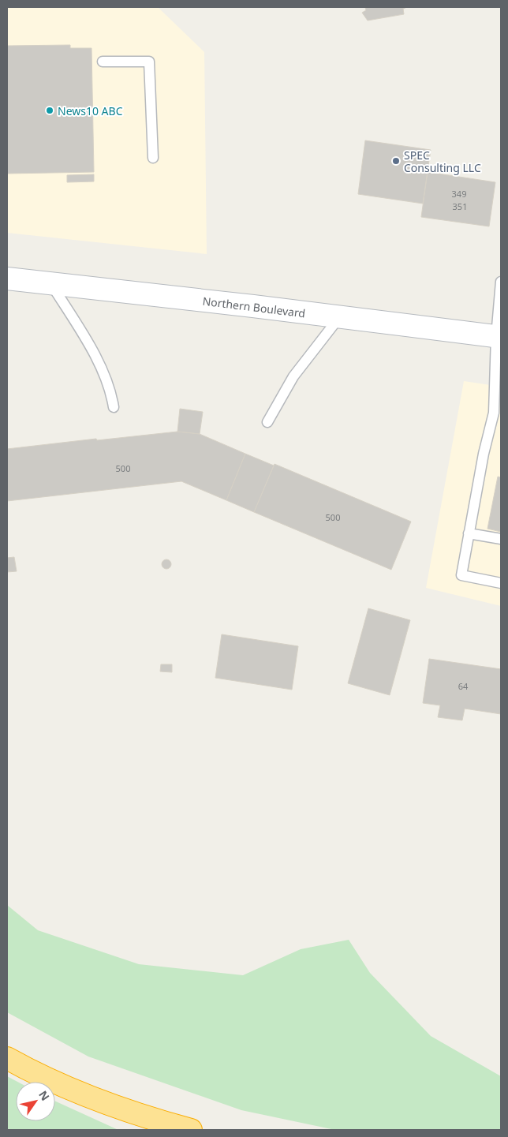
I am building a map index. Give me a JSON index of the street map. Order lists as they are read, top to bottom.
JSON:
{
  "streets": {
    "main road": ["Northern Boulevard"]
  },
  "places": ["News10 ABC", "SPEC Consulting LLC"],
  "house_numbers": [
    "349",
    "351",
    "500",
    "500",
    "64"
  ],
  "north": "top right"
}
